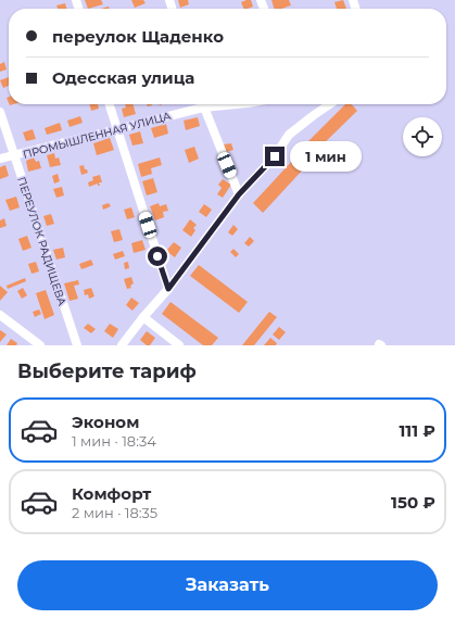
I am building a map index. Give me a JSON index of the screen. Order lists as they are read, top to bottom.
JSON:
{
  "streets": {
    "street": ["ПРОМЫШЛЕННАЯ УЛИЦА", "ПЕРЕУЛОК РАДИЩЕВА"]
  },
  "crossings": [
    ["ПРОМЫШЛЕННАЯ УЛИЦА", "ПЕРЕУЛОК РАДИЩЕВА"]
  ],
  "page": {
    "banner": ["переулок Щаденко", "Одесская улица"],
    "bubble": "1 мин",
    "heading": "Выберите тариф",
    "list": [
      {
        "name": "Эконом",
        "note": "1 мин · 18:34",
        "value": "111 ₽"
      },
      {
        "name": "Комфорт",
        "note": "2 мин · 18:35",
        "value": "150 ₽"
      }
    ],
    "buttons": "Заказать"
  }
}
